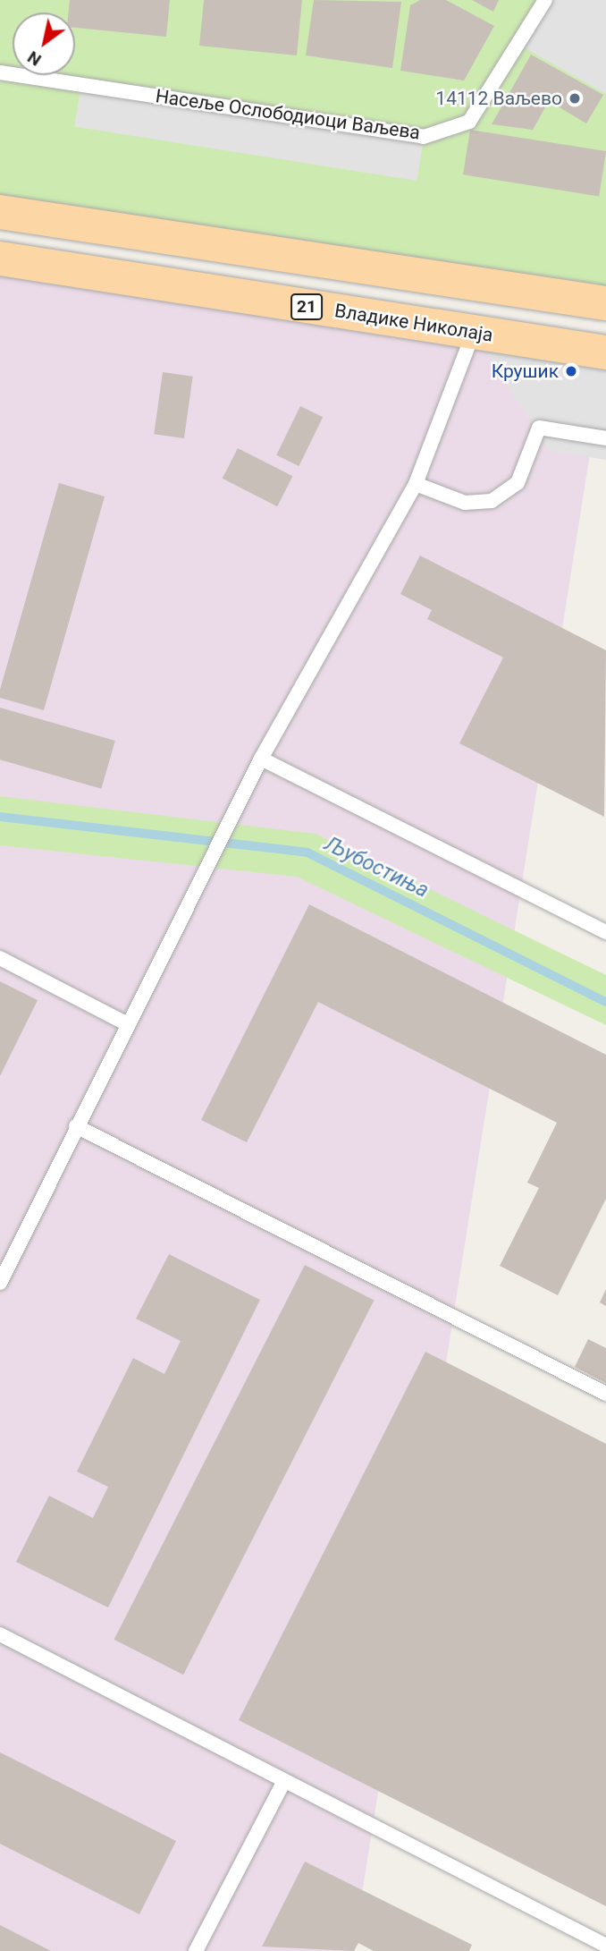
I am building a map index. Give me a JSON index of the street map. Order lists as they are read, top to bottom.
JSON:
{
  "streets": {
    "main road": ["21", "Владике Николаја"],
    "lane": ["Насеље Ослободиоци Ваљева"]
  },
  "water": ["Љубостиња"],
  "places": ["14112 Ваљево", "Крушик"],
  "north": "bottom left"
}
